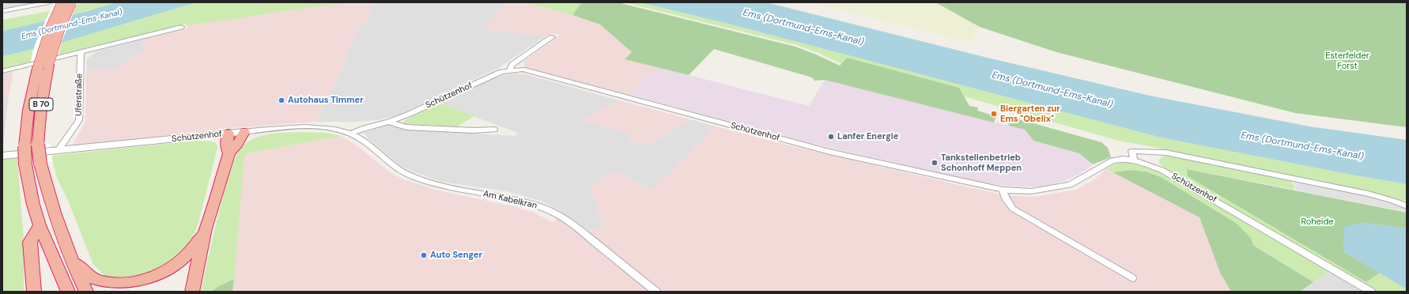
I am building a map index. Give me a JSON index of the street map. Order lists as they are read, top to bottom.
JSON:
{
  "streets": {
    "highway": ["B 70"],
    "street": ["Uferstraße", "Schützenhof", "Am Kabelkran"]
  },
  "crossings": [
    ["Uferstraße", "Schützenhof"],
    ["Schützenhof", "Am Kabelkran"]
  ],
  "water": ["Ems (Dortmund-Ems-Kanal)"],
  "parks": ["Esterfelder Forst", "Roheide"],
  "places": [
    "Autohaus Timmer",
    "Biergarten zur Ems \"Obelix\"",
    "Lanfer Energie",
    "Tankstellenbetrieb Schonhoff Meppen",
    "Auto Senger"
  ]
}
